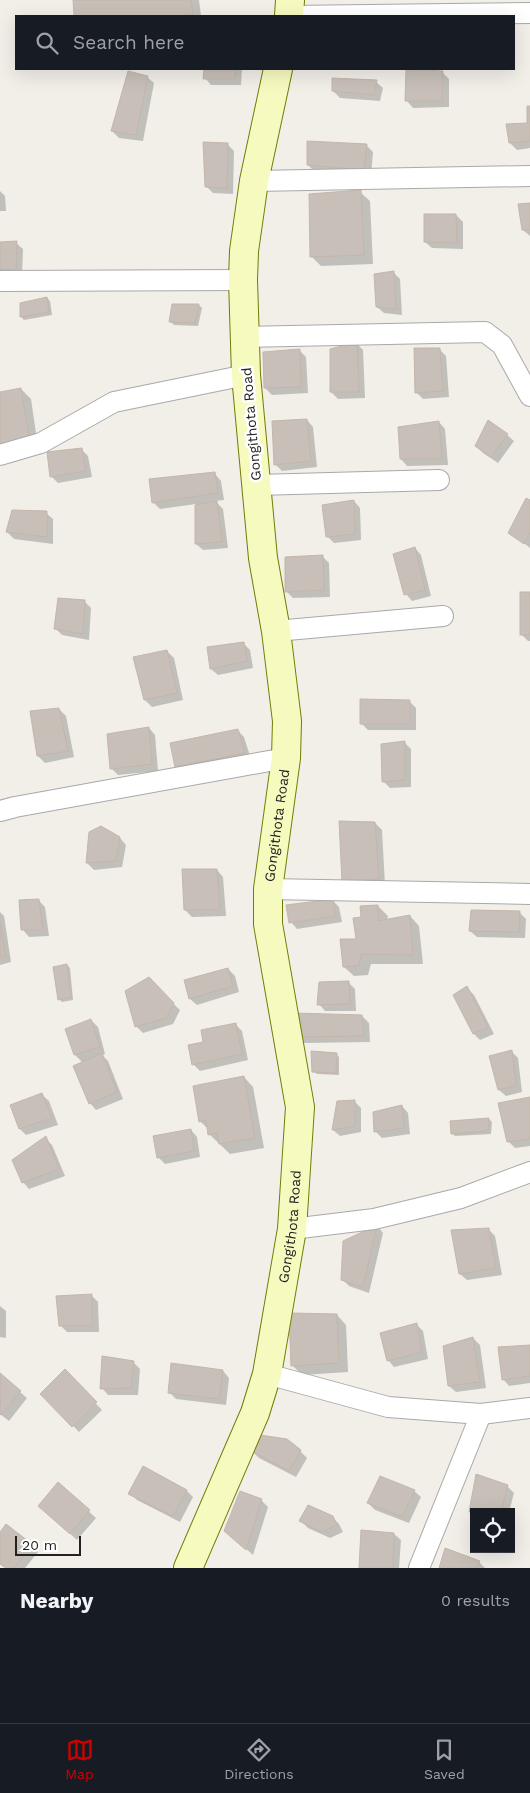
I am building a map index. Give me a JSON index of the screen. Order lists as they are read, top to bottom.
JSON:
{
  "streets": {
    "street": ["Gongithota Road"]
  },
  "scale_bar": "20 m",
  "page": {
    "search": "Search here",
    "scale": "20 m",
    "heading": ["Nearby", "0 results"],
    "nav": ["Map", "Directions", "Saved"]
  }
}
